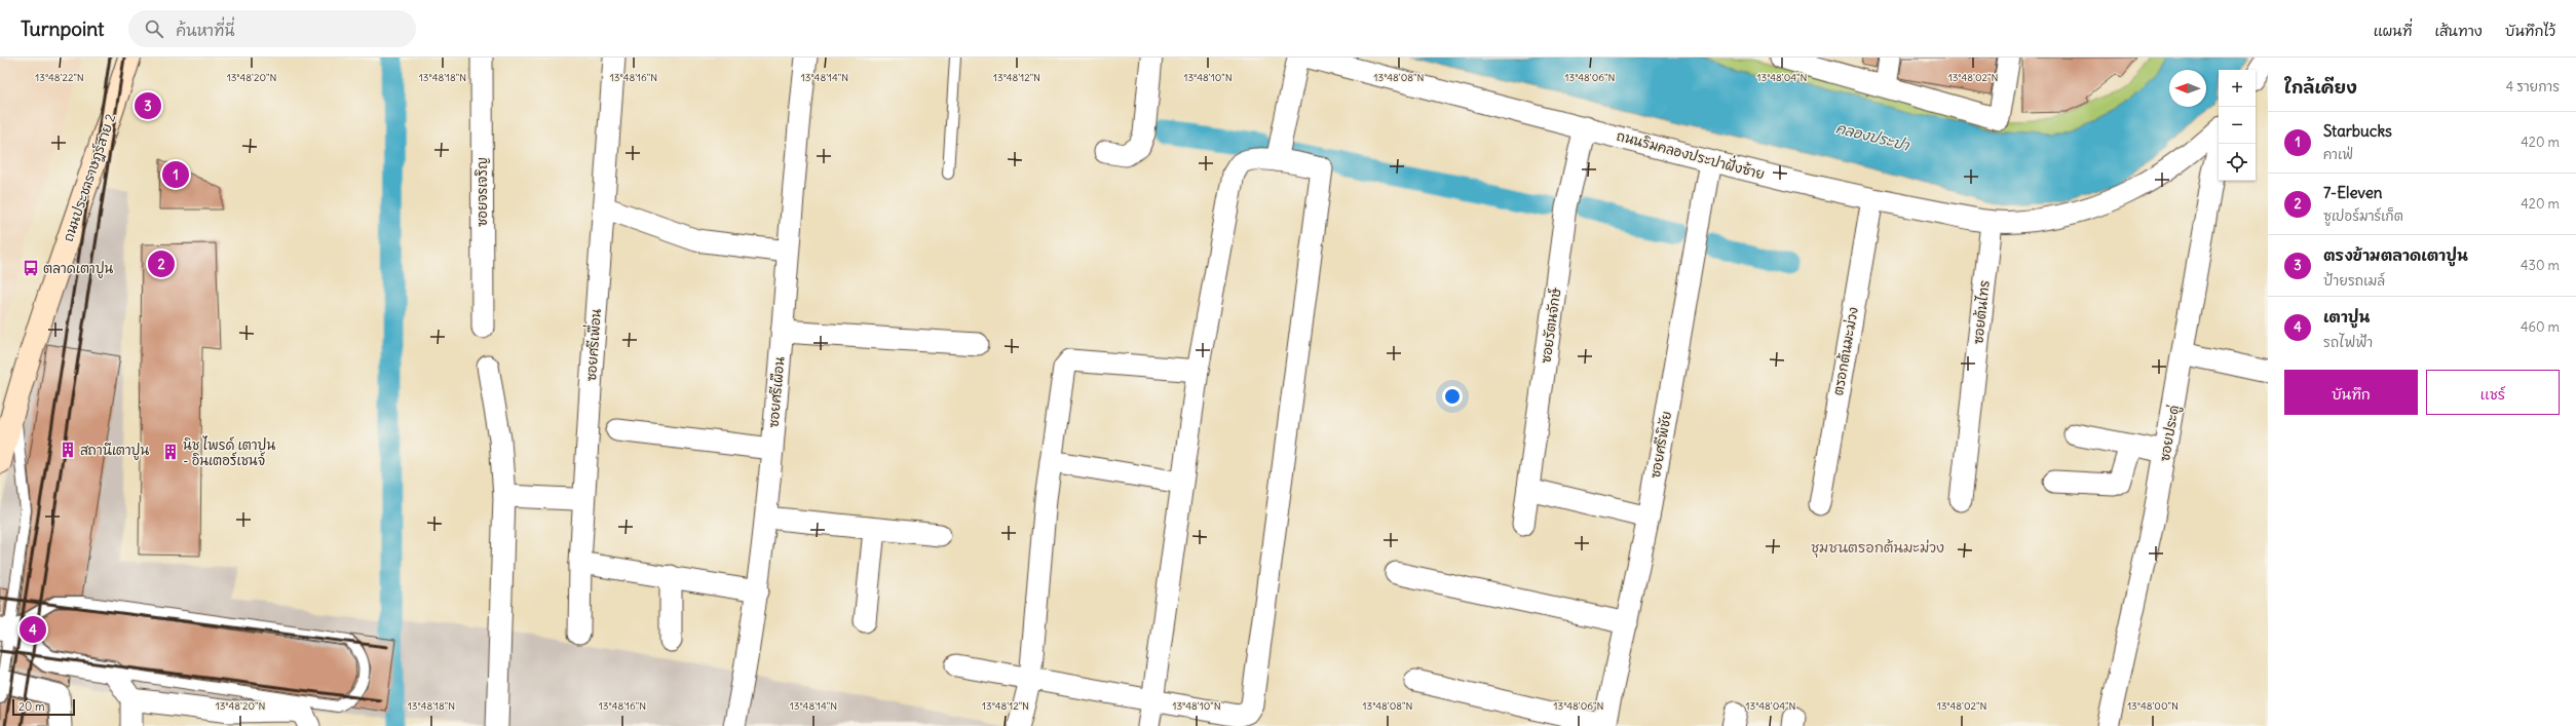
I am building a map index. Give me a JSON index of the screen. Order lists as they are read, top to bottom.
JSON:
{
  "streets": {
    "main road": ["ถนนประชาราษฎร์สาย 2"],
    "street": [
      "ถนนริมคลองประปาฝั่งซ้าย",
      "ซอยจรเจริญ",
      "ซอยต้นไทร",
      "ซอยรัตนจักษ์",
      "ซอยศรีเพื่อน",
      "ตรอกต้นมะม่วง",
      "ซอยศรีเผือน",
      "ซอยประดู่",
      "ซอยศรีพิชัย"
    ]
  },
  "crossings": [
    ["ถนนริมคลองประปาฝั่งซ้าย", "ซอยต้นไทร"],
    ["ถนนริมคลองประปาฝั่งซ้าย", "ซอยรัตนจักษ์"],
    ["ถนนริมคลองประปาฝั่งซ้าย", "ตรอกต้นมะม่วง"],
    ["ถนนริมคลองประปาฝั่งซ้าย", "ซอยศรีพิชัย"]
  ],
  "districts": ["ชุมชนตรอกต้นมะม่วง"],
  "water": ["คลองประปา"],
  "places": {
    "bus stop": ["ตลาดเตาปูน"],
    "building": ["สถานีเตาปูน", "นิช ไพรด์ เตาปูน - อินเตอร์เชนจ์"]
  },
  "scale_bar": "20 m",
  "north": "left",
  "page": {
    "header": "Turnpoint",
    "search": "ค้นหาที่นี่",
    "nav": ["แผนที่", "เส้นทาง", "บันทึกไว้"],
    "heading": ["ใกล้เคียง", "4 รายการ"],
    "map_buttons": ["+", "−"],
    "pins": [
      "3",
      "1",
      "2",
      "4"
    ],
    "list": [
      {
        "mark": "1",
        "name": "Starbucks",
        "note": "คาเฟ่",
        "value": "420 m"
      },
      {
        "mark": "2",
        "name": "7-Eleven",
        "note": "ซูเปอร์มาร์เก็ต",
        "value": "420 m"
      },
      {
        "mark": "3",
        "name": "ตรงข้ามตลาดเตาปูน",
        "note": "ป้ายรถเมล์",
        "value": "430 m"
      },
      {
        "mark": "4",
        "name": "เตาปูน",
        "note": "รถไฟฟ้า",
        "value": "460 m"
      }
    ],
    "buttons": ["บันทึก", "แชร์"],
    "scale": "20 m"
  },
  "coordinates": [
    "13°48'22\"N",
    "13°48'20\"N",
    "13°48'18\"N",
    "13°48'16\"N",
    "13°48'14\"N",
    "13°48'12\"N",
    "13°48'10\"N",
    "13°48'08\"N",
    "13°48'06\"N",
    "13°48'04\"N",
    "13°48'02\"N",
    "13°48'00\"N"
  ]
}
